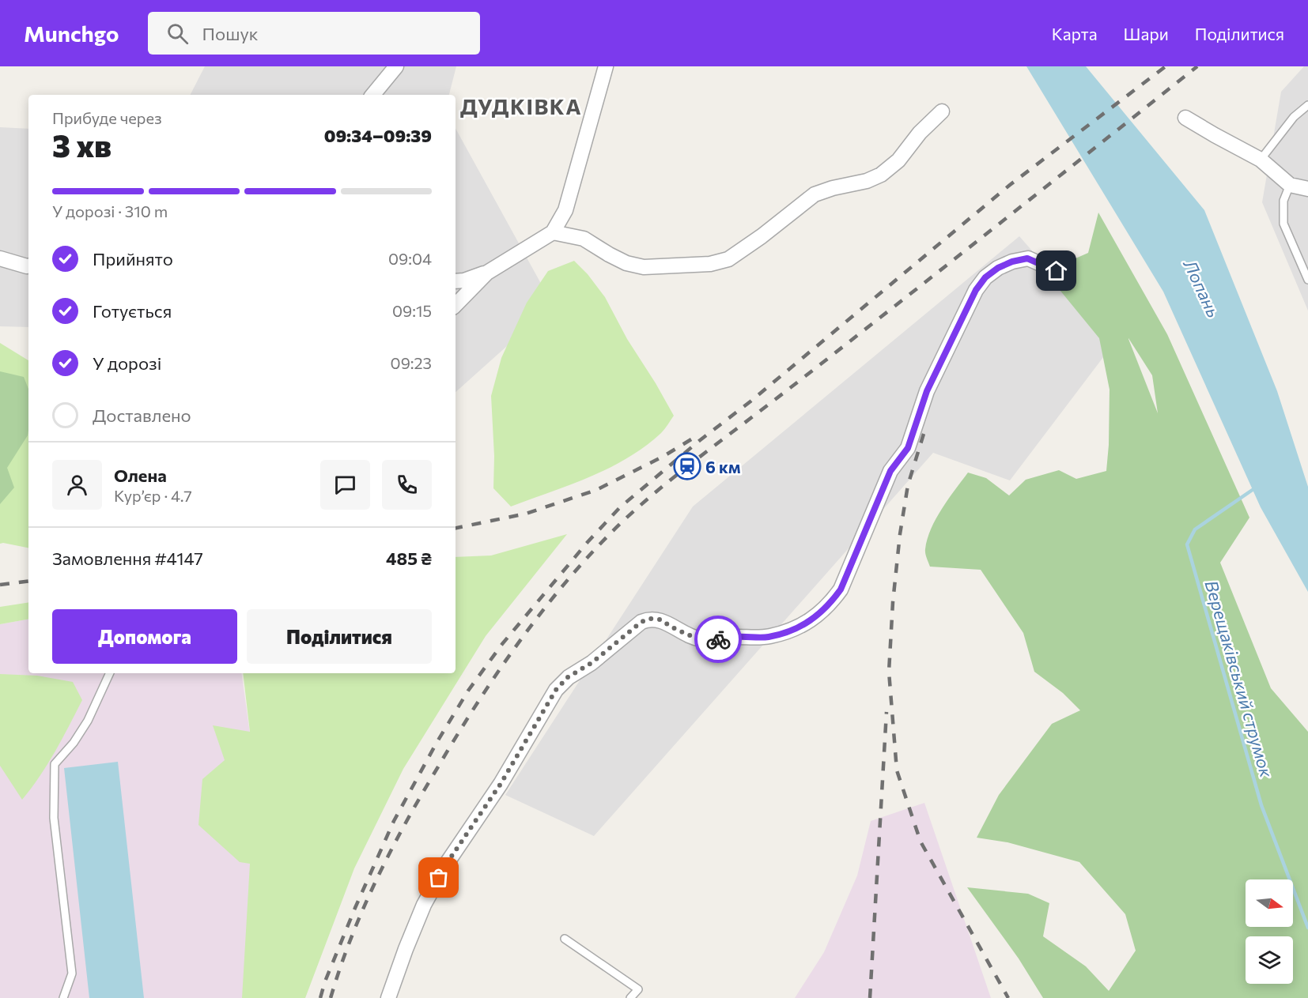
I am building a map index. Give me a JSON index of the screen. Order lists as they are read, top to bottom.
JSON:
{
  "districts": ["ДУДКІВКА"],
  "water": ["Лопань", "Верещаківський струмок"],
  "places": {
    "station": ["6 км"]
  },
  "north": "right",
  "page": {
    "header": "Munchgo",
    "search": "Пошук",
    "nav": ["Карта", "Шари", "Поділитися"],
    "heading": ["3 хв", "Прибуде через", "09:34–09:39"],
    "panel": [
      "Олена",
      "Кур’єр · 4.7",
      "Замовлення #4147",
      "485 ₴"
    ],
    "bar": "У дорозі · 310 m",
    "list": [
      ["Прийнято", "09:04"],
      ["Готується", "09:15"],
      ["У дорозі", "09:23"],
      "Доставлено"
    ],
    "buttons": ["Допомога", "Поділитися"]
  }
}
